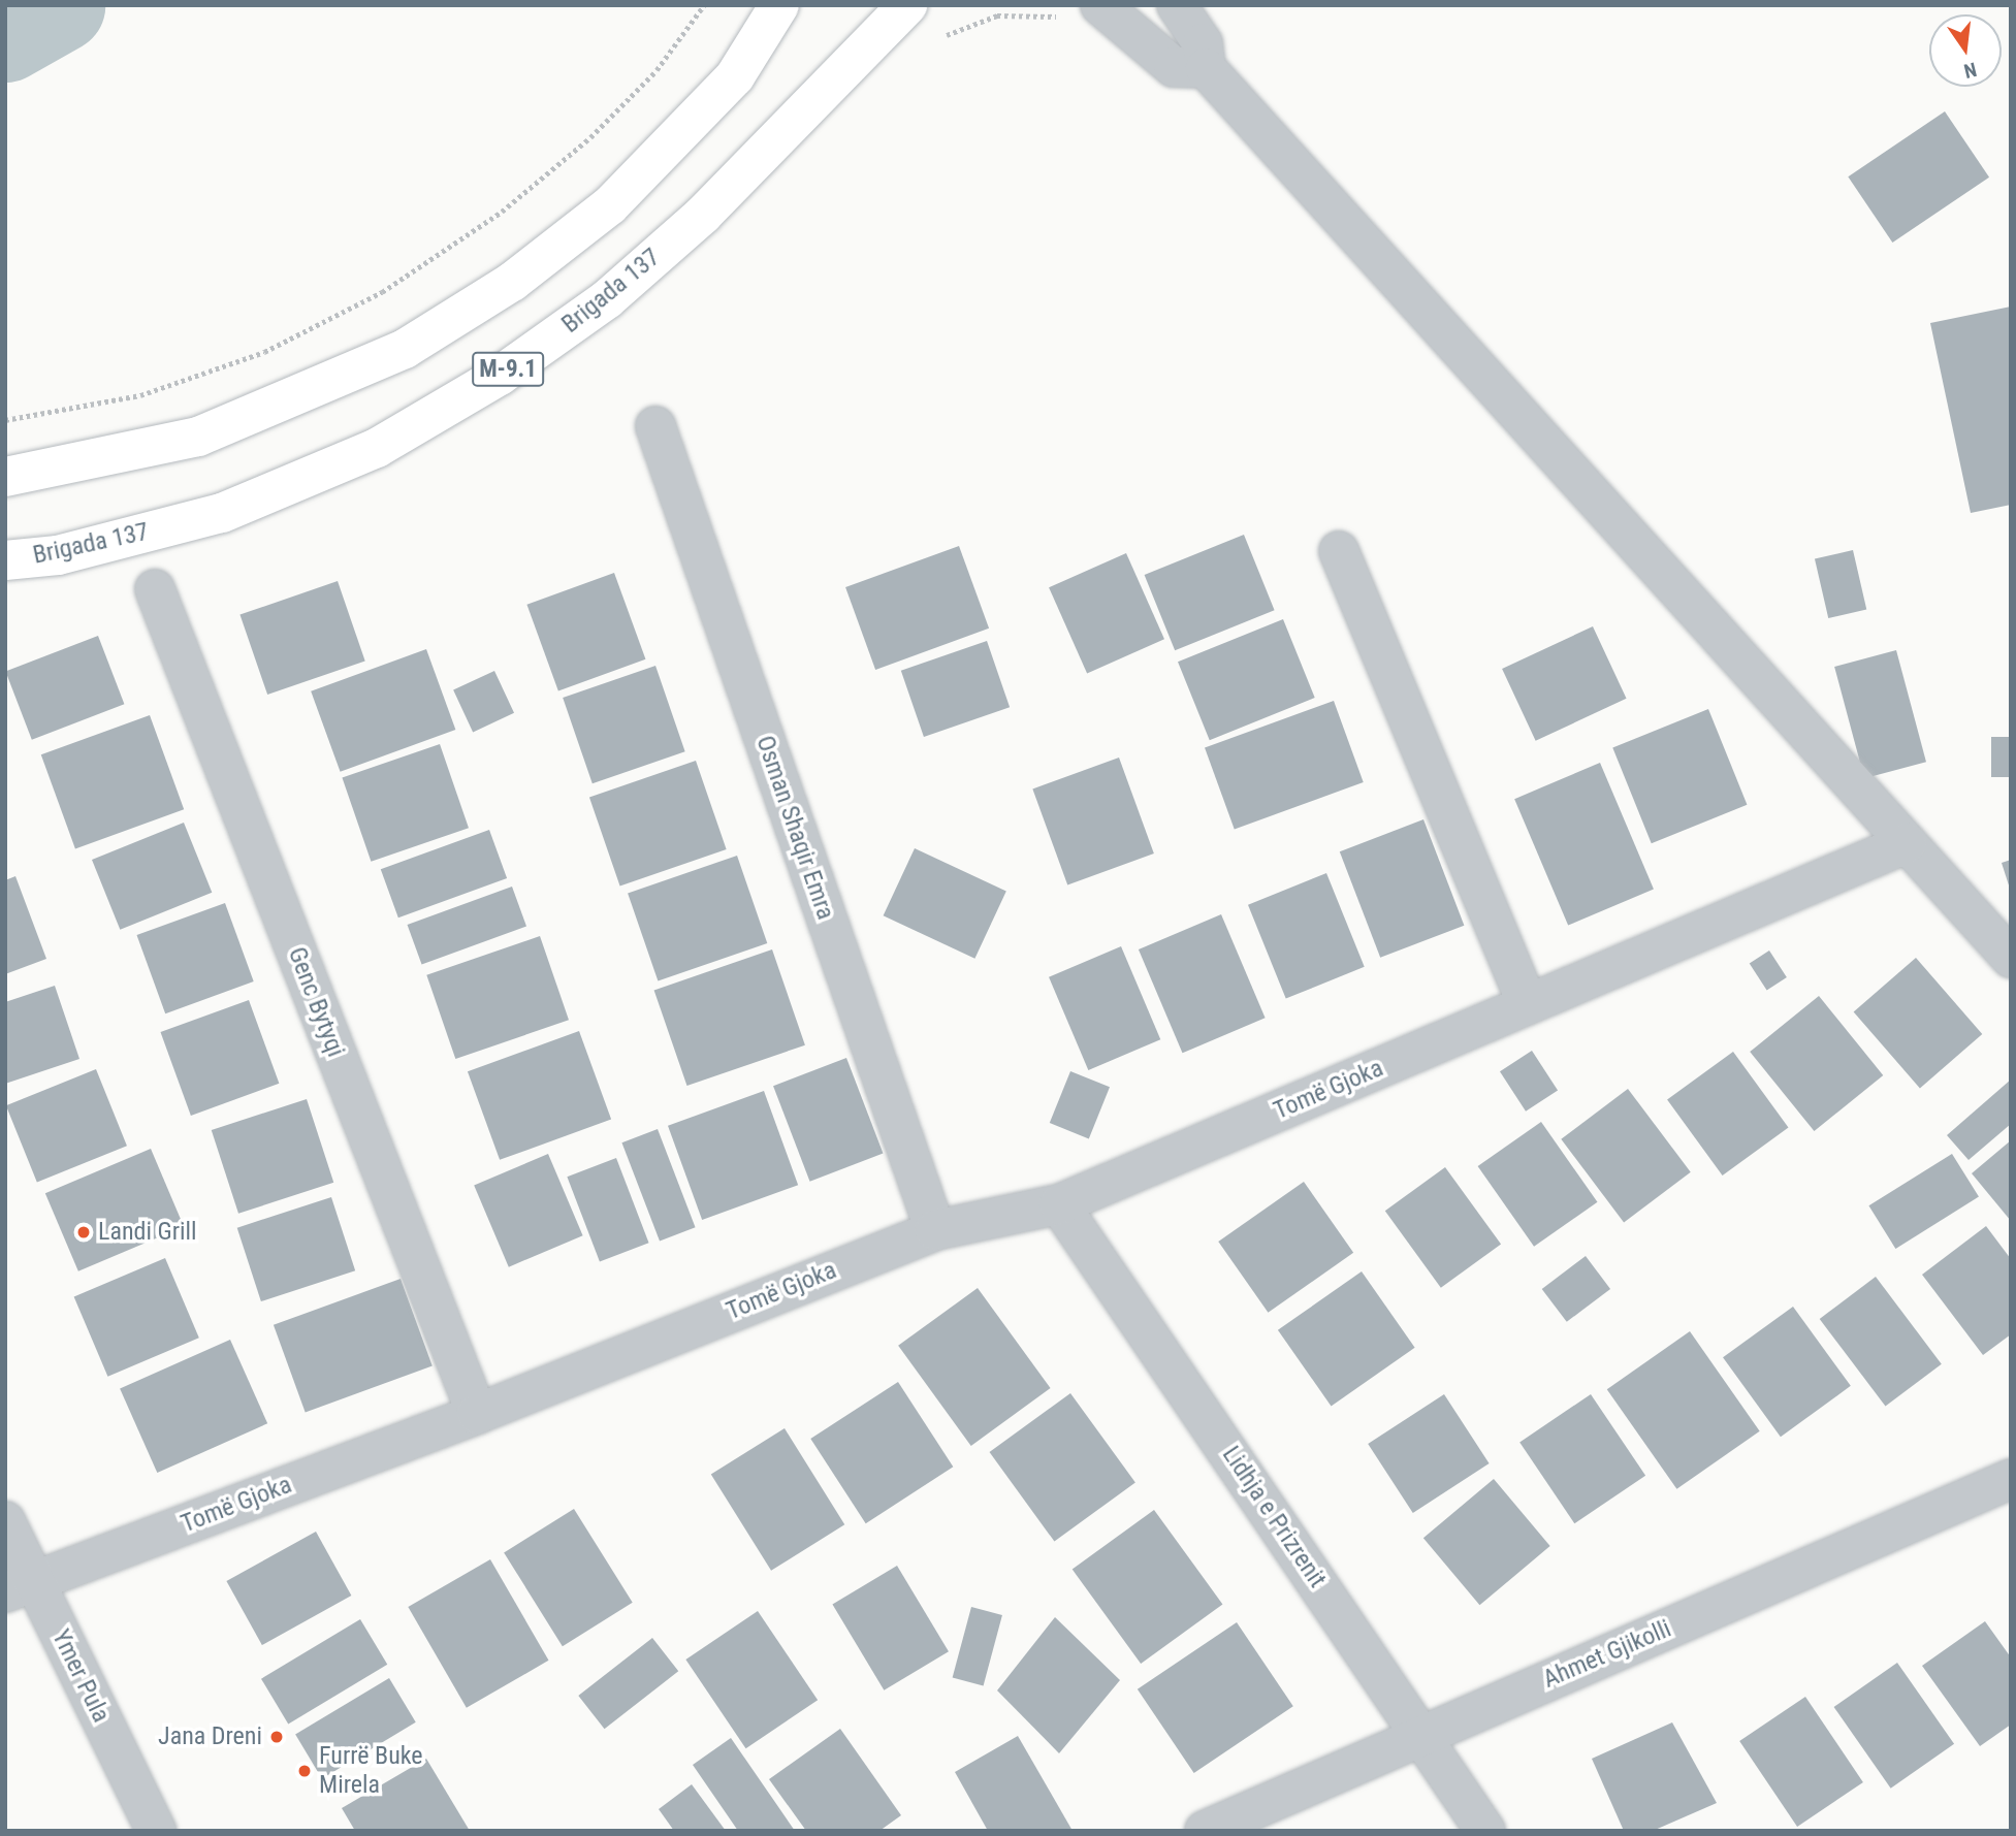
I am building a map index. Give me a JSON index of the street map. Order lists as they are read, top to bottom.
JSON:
{
  "streets": {
    "main road": ["Brigada 137", "M-9.1"],
    "street": [
      "Osman Shaqir Emra",
      "Genc Bytyqi",
      "Tomë Gjoka",
      "Lidhja e Prizrenit",
      "Ahmet Gjikolli",
      "Ymer Pula"
    ]
  },
  "crossings": [
    ["Osman Shaqir Emra", "Tomë Gjoka"],
    ["Genc Bytyqi", "Tomë Gjoka"],
    ["Tomë Gjoka", "Lidhja e Prizrenit"],
    ["Tomë Gjoka", "Ymer Pula"],
    ["Lidhja e Prizrenit", "Ahmet Gjikolli"]
  ],
  "places": ["Landi Grill", "Jana Dreni", "Furrë Buke Mirela"],
  "north": "bottom"
}
